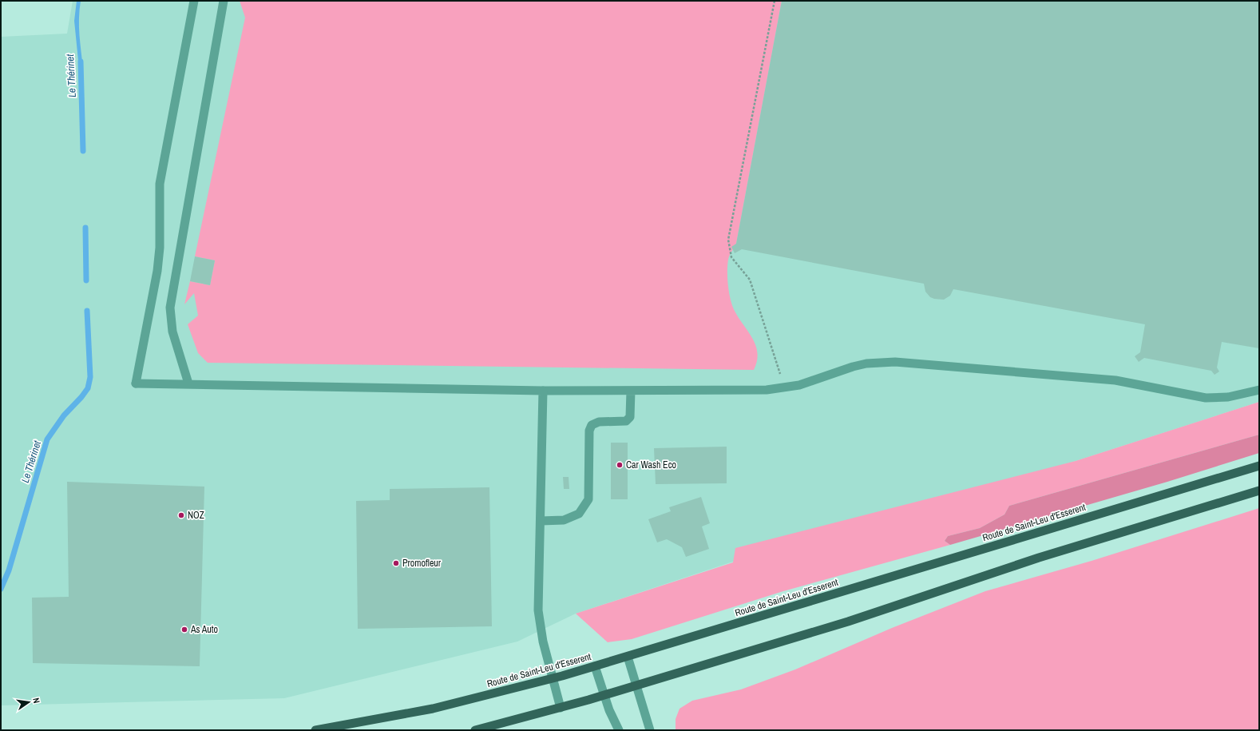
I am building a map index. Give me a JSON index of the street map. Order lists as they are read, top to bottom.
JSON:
{
  "streets": {
    "main road": ["Route de Saint-Leu d'Esserent"]
  },
  "water": ["Le Thérinet"],
  "places": [
    "Car Wash Eco",
    "NOZ",
    "Promofleur",
    "As Auto"
  ],
  "north": "right"
}
